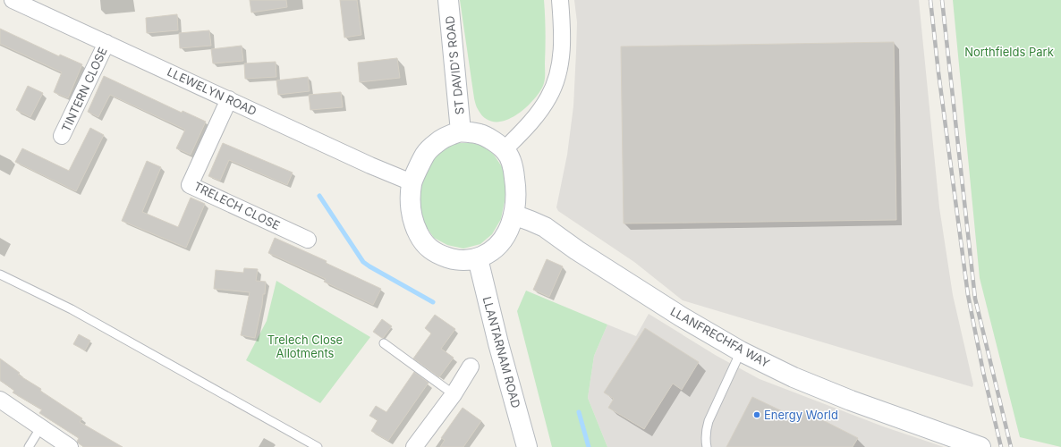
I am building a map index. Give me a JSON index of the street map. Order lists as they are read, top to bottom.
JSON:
{
  "streets": {
    "street": [
      "ST DAVID'S ROAD",
      "TINTERN CLOSE",
      "LLEWELYN ROAD",
      "TRELECH CLOSE",
      "LLANFRECHFA WAY",
      "LLANTARNAM ROAD"
    ]
  },
  "crossings": [
    ["ST DAVID'S ROAD", "LLEWELYN ROAD"],
    ["ST DAVID'S ROAD", "LLANFRECHFA WAY"],
    ["ST DAVID'S ROAD", "LLANTARNAM ROAD"],
    ["TINTERN CLOSE", "LLEWELYN ROAD"],
    ["LLEWELYN ROAD", "TRELECH CLOSE"],
    ["LLEWELYN ROAD", "LLANFRECHFA WAY"],
    ["LLEWELYN ROAD", "LLANTARNAM ROAD"],
    ["LLANFRECHFA WAY", "LLANTARNAM ROAD"]
  ],
  "parks": ["Northfields Park", "Trelech Close Allotments"],
  "places": ["Energy World"]
}
